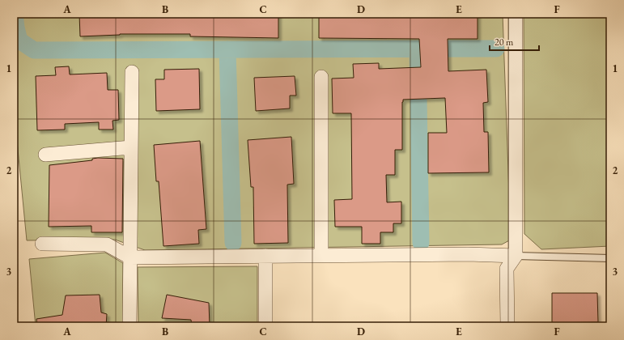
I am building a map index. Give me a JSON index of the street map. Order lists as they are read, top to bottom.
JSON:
{
  "scale_bar": "20 m",
  "grid": {
    "columns": [
      "A",
      "B",
      "C",
      "D",
      "E",
      "F"
    ],
    "rows": ["1", "2", "3"]
  }
}
